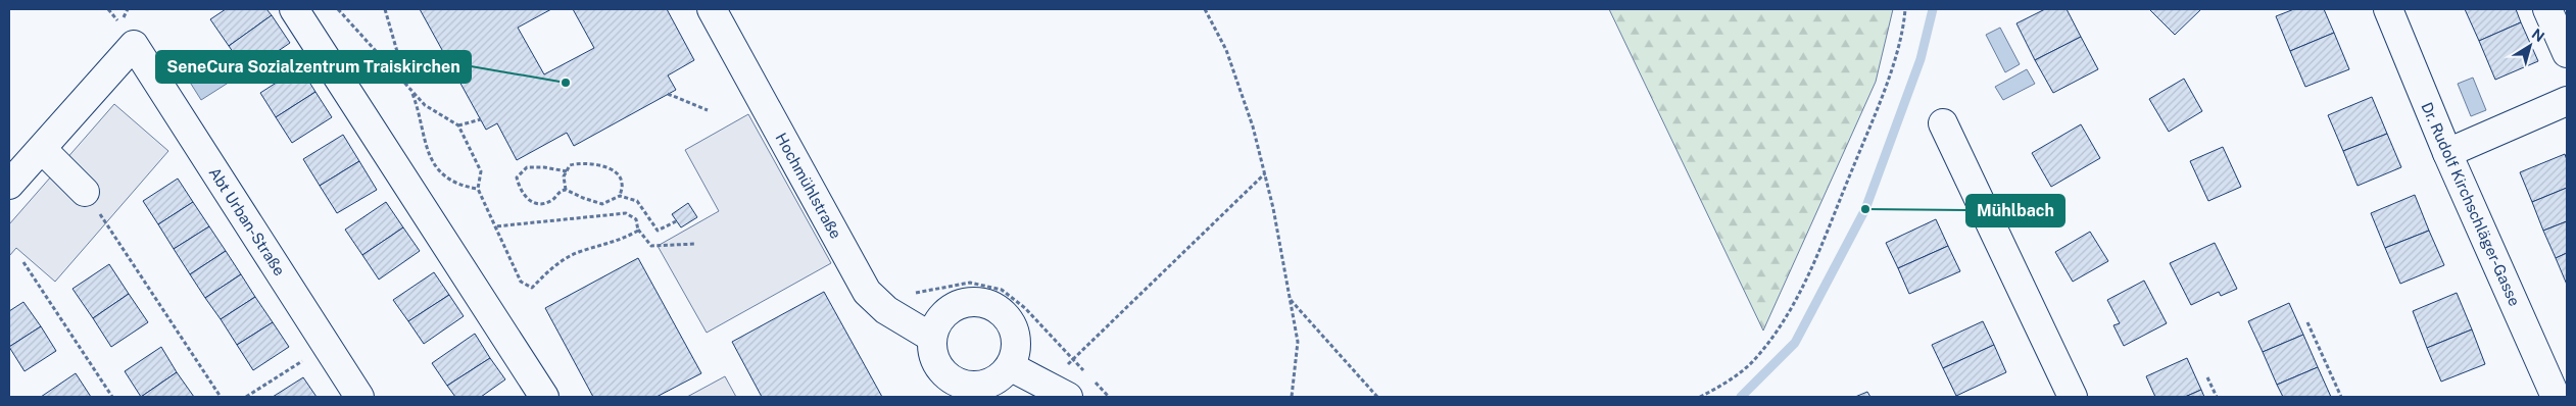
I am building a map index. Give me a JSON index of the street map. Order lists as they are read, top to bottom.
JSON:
{
  "streets": {
    "street": ["Hochmühlstraße", "Dr. Rudolf Kirchschläger-Gasse", "Abt Urban-Straße"]
  },
  "places": ["SeneCura Sozialzentrum Traiskirchen", "Mühlbach"],
  "north": "top right"
}
